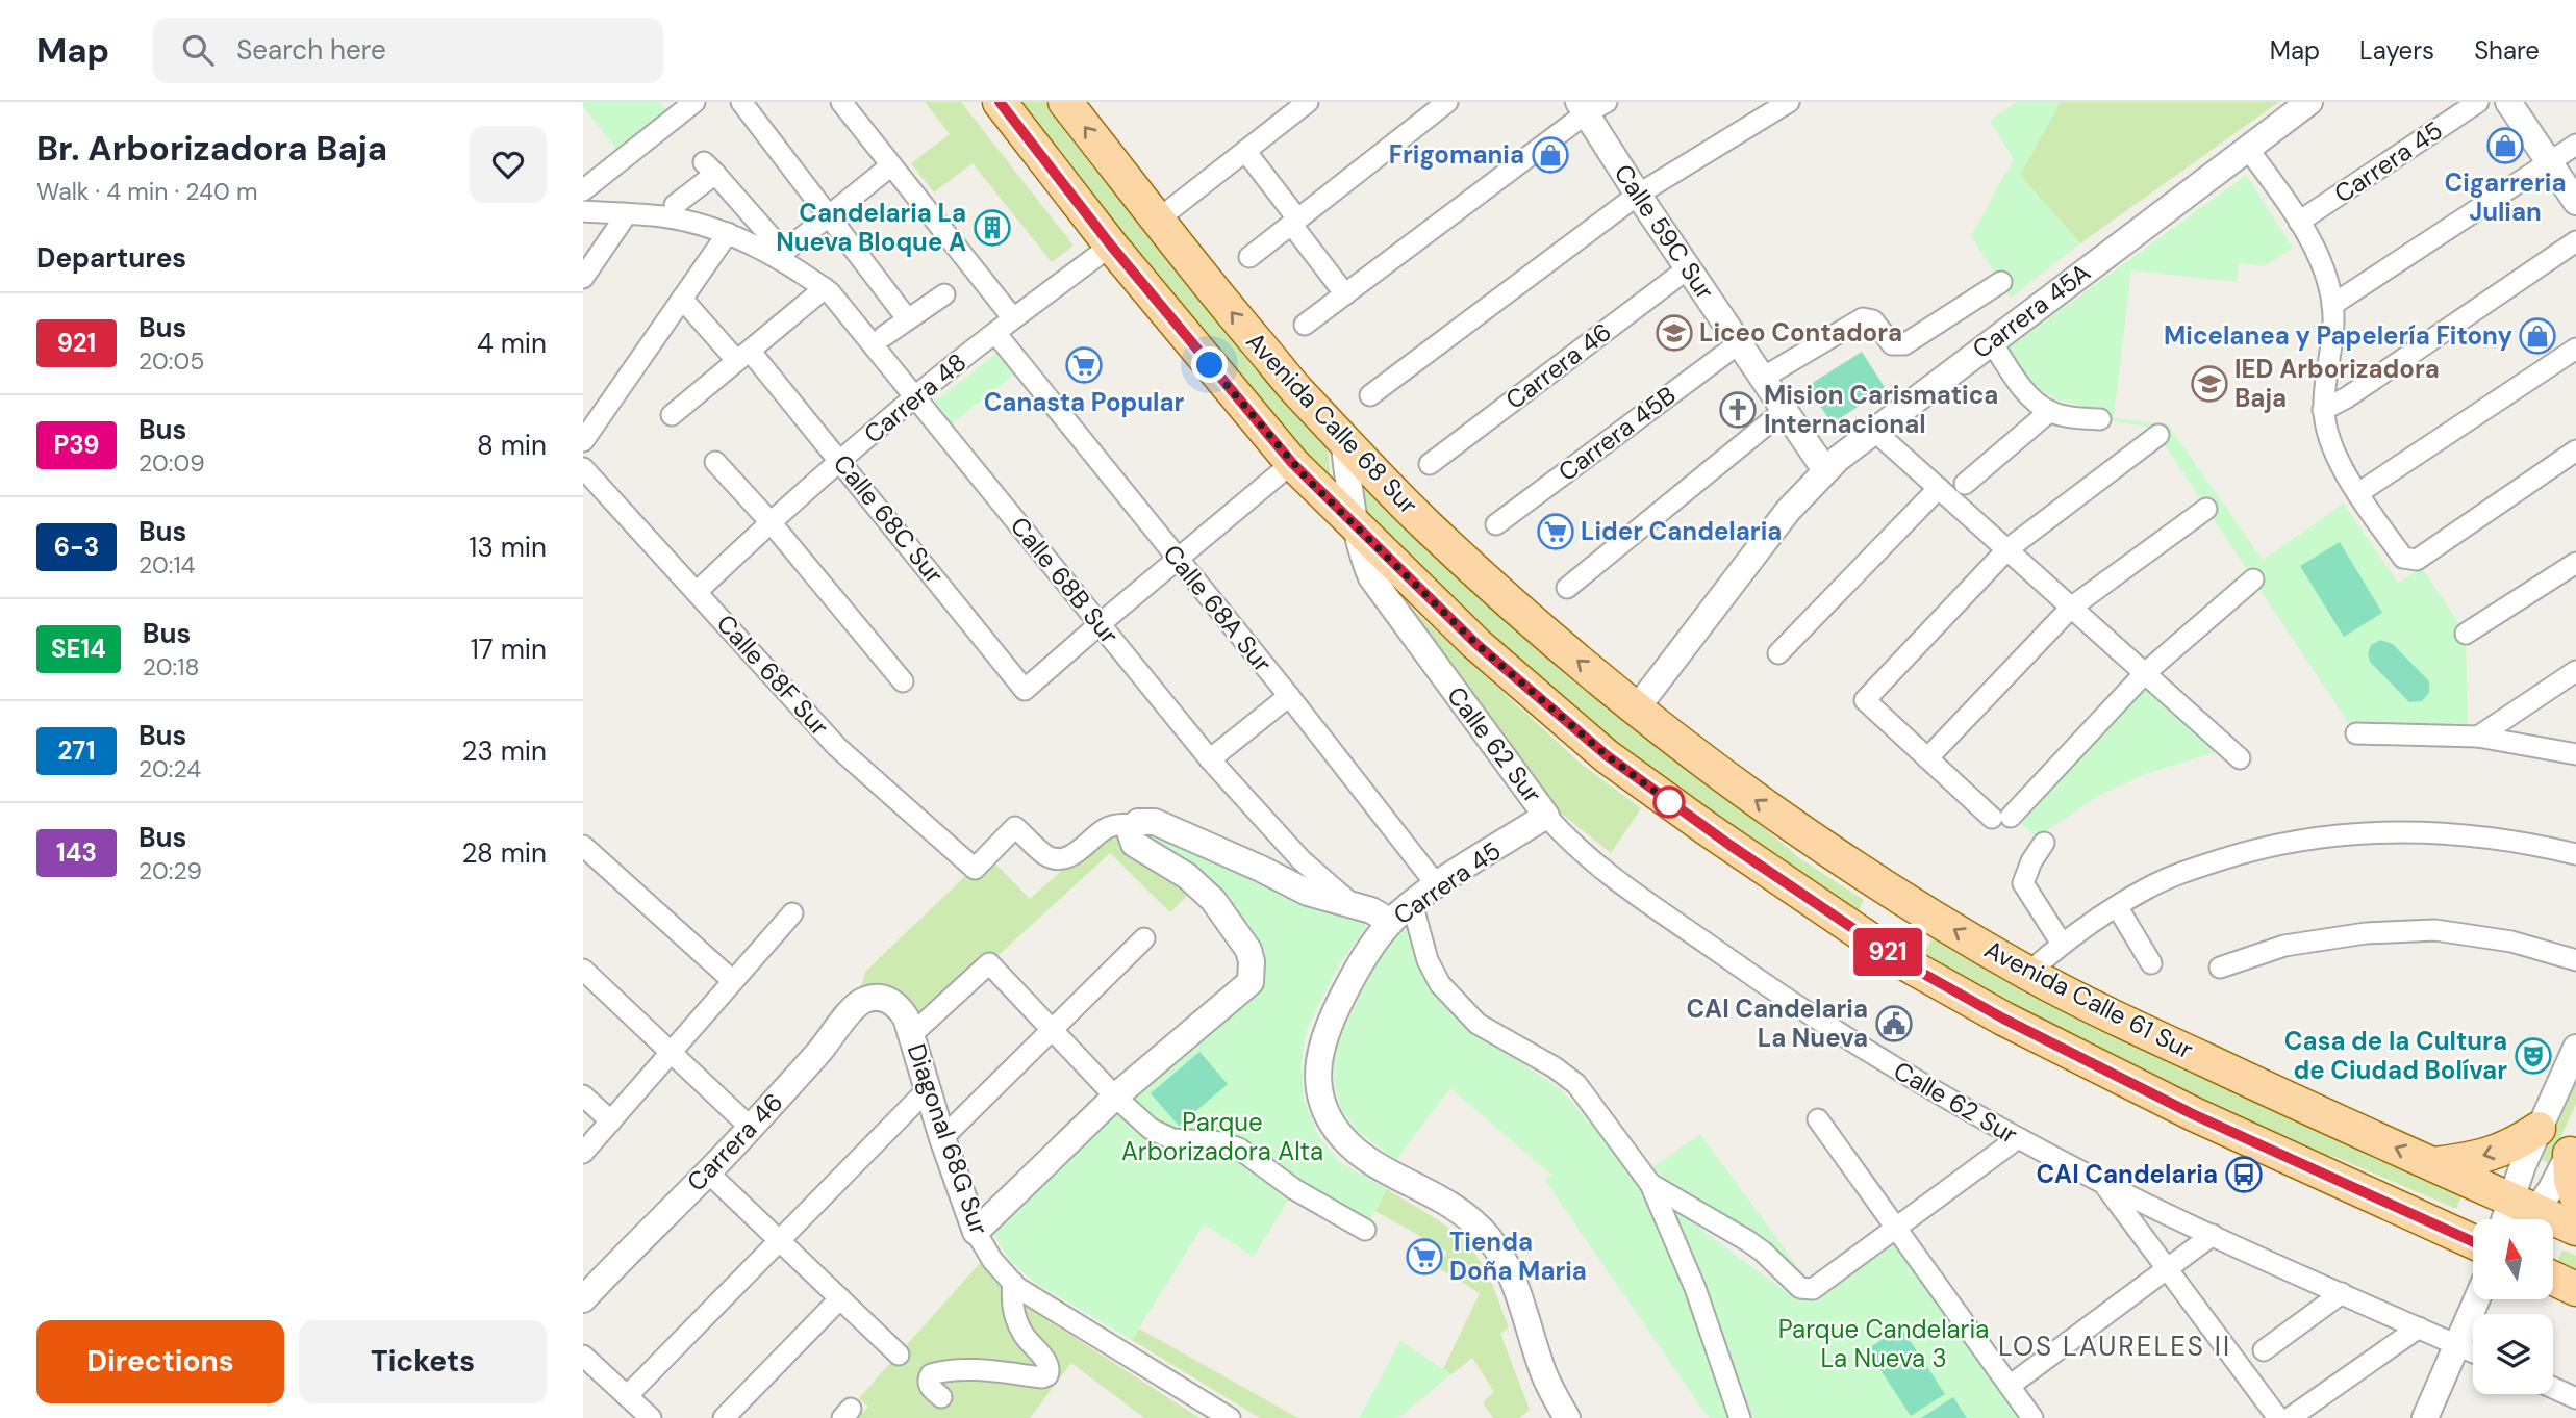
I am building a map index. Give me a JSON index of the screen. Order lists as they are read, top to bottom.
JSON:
{
  "streets": {
    "main road": ["Avenida Calle 68 Sur", "Avenida Calle 61 Sur"],
    "street": [
      "Carrera 45",
      "Calle 59C Sur",
      "Carrera 45A",
      "Carrera 46",
      "Carrera 48",
      "Carrera 45B",
      "Calle 68C Sur",
      "Calle 68B Sur",
      "Calle 68A Sur",
      "Calle 68F Sur",
      "Calle 62 Sur",
      "Diagonal 68G Sur"
    ]
  },
  "crossings": [
    ["Carrera 45", "Calle 68B Sur"],
    ["Carrera 45", "Calle 68A Sur"],
    ["Carrera 45", "Calle 62 Sur"],
    ["Calle 59C Sur", "Carrera 45A"],
    ["Calle 59C Sur", "Carrera 46"],
    ["Calle 59C Sur", "Carrera 45B"],
    ["Carrera 45A", "Avenida Calle 68 Sur"],
    ["Carrera 45A", "Avenida Calle 61 Sur"],
    ["Carrera 46", "Diagonal 68G Sur"],
    ["Carrera 48", "Avenida Calle 68 Sur"],
    ["Carrera 48", "Calle 68C Sur"],
    ["Carrera 48", "Calle 68B Sur"],
    ["Carrera 48", "Calle 68A Sur"],
    ["Carrera 48", "Calle 68F Sur"],
    ["Avenida Calle 68 Sur", "Calle 62 Sur"],
    ["Avenida Calle 68 Sur", "Avenida Calle 61 Sur"],
    ["Calle 68C Sur", "Calle 68B Sur"],
    ["Calle 68B Sur", "Calle 68F Sur"]
  ],
  "districts": ["LOS LAURELES II"],
  "parks": ["Parque Arborizadora Alta", "Parque Candelaria La Nueva 3"],
  "places": {
    "shop": ["Cigarreria Julian", "Frigomania", "Micelanea y Papelería Fitony"],
    "building": ["Candelaria La Nueva Bloque A"],
    "school or university": ["Liceo Contadora", "IED Arborizadora Baja"],
    "supermarket": ["Canasta Popular", "Lider Candelaria", "Tienda Doña Maria"],
    "church": ["Mision Carismatica Internacional"],
    "public building": ["CAI Candelaria La Nueva"],
    "theatre": ["Casa de la Cultura de Ciudad Bolívar"],
    "bus stop": ["CAI Candelaria"]
  },
  "lines": ["bus line 921"],
  "north": "top",
  "page": {
    "header": "Map",
    "search": "Search here",
    "nav": ["Map", "Layers", "Share"],
    "heading": [
      ["Br. Arborizadora Baja", "Walk · 4 min · 240 m"],
      "Departures"
    ],
    "on_map": "921",
    "list": [
      {
        "mark": "921",
        "name": "Bus",
        "note": "20:05",
        "value": "4 min"
      },
      {
        "mark": "P39",
        "name": "Bus",
        "note": "20:09",
        "value": "8 min"
      },
      {
        "mark": "6-3",
        "name": "Bus",
        "note": "20:14",
        "value": "13 min"
      },
      {
        "mark": "SE14",
        "name": "Bus",
        "note": "20:18",
        "value": "17 min"
      },
      {
        "mark": "271",
        "name": "Bus",
        "note": "20:24",
        "value": "23 min"
      },
      {
        "mark": "143",
        "name": "Bus",
        "note": "20:29",
        "value": "28 min"
      }
    ],
    "buttons": ["Directions", "Tickets"]
  }
}
